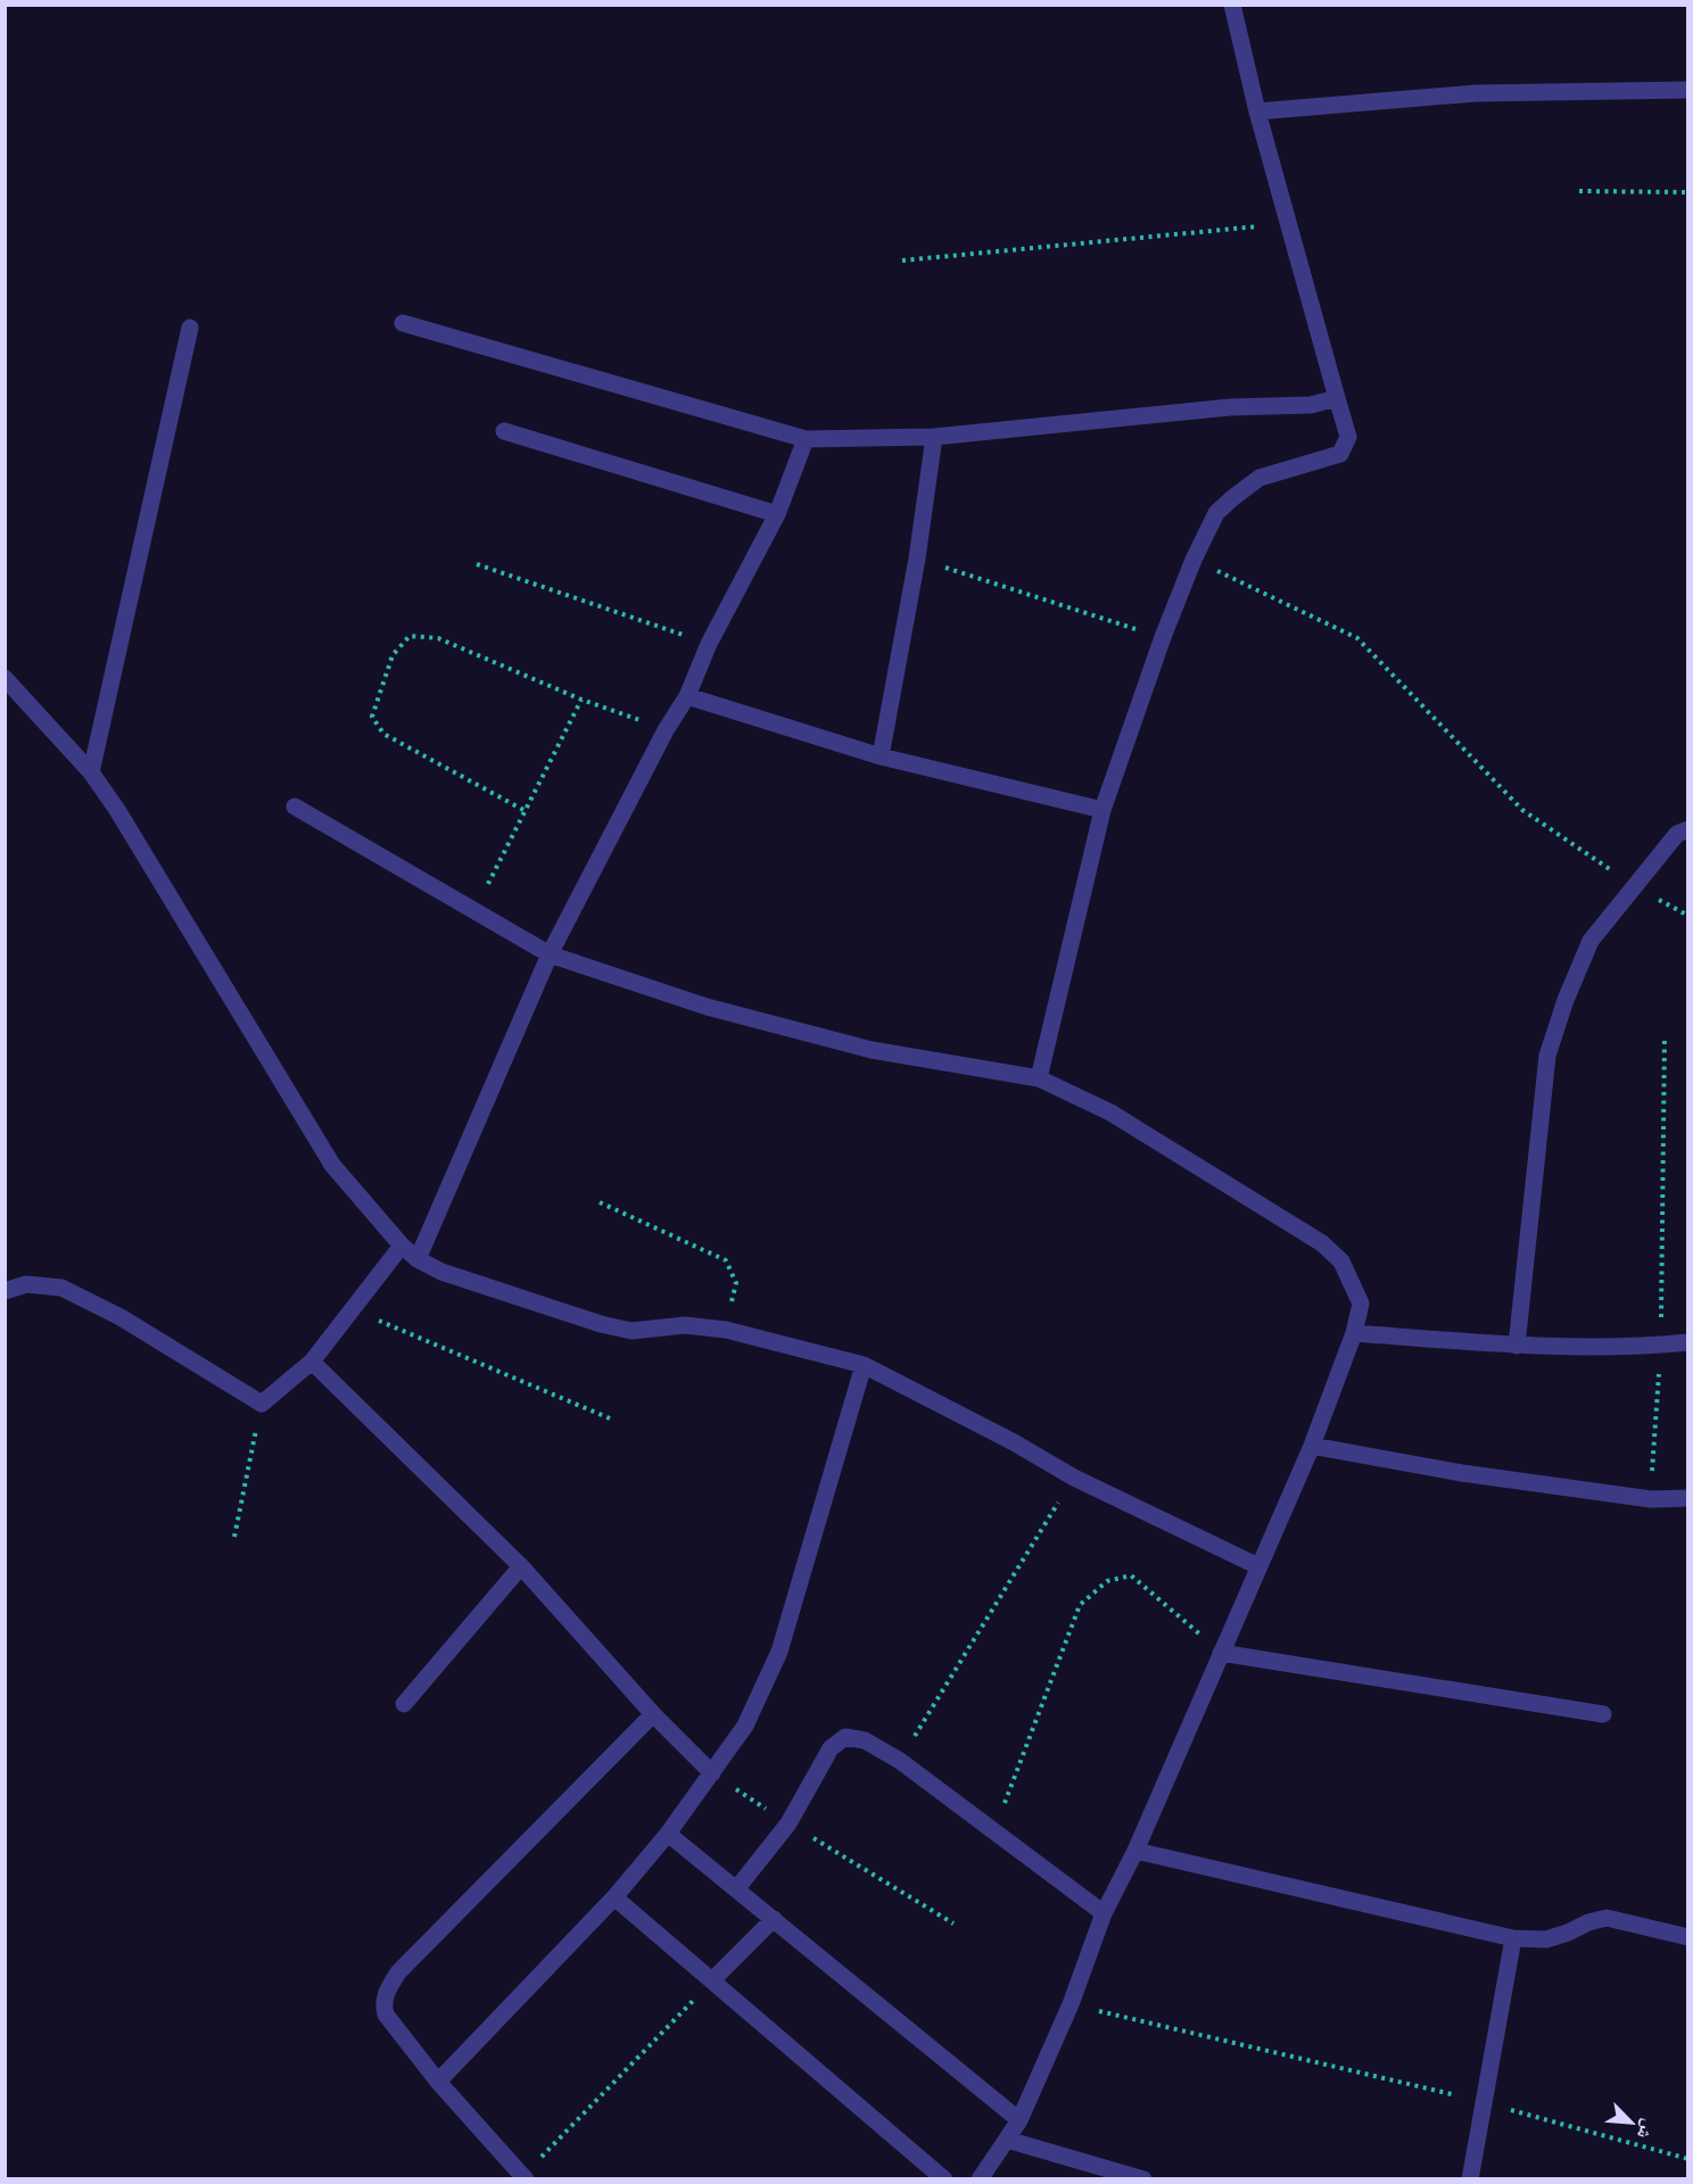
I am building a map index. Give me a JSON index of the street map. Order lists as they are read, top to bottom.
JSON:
{
  "north": "bottom right"
}
